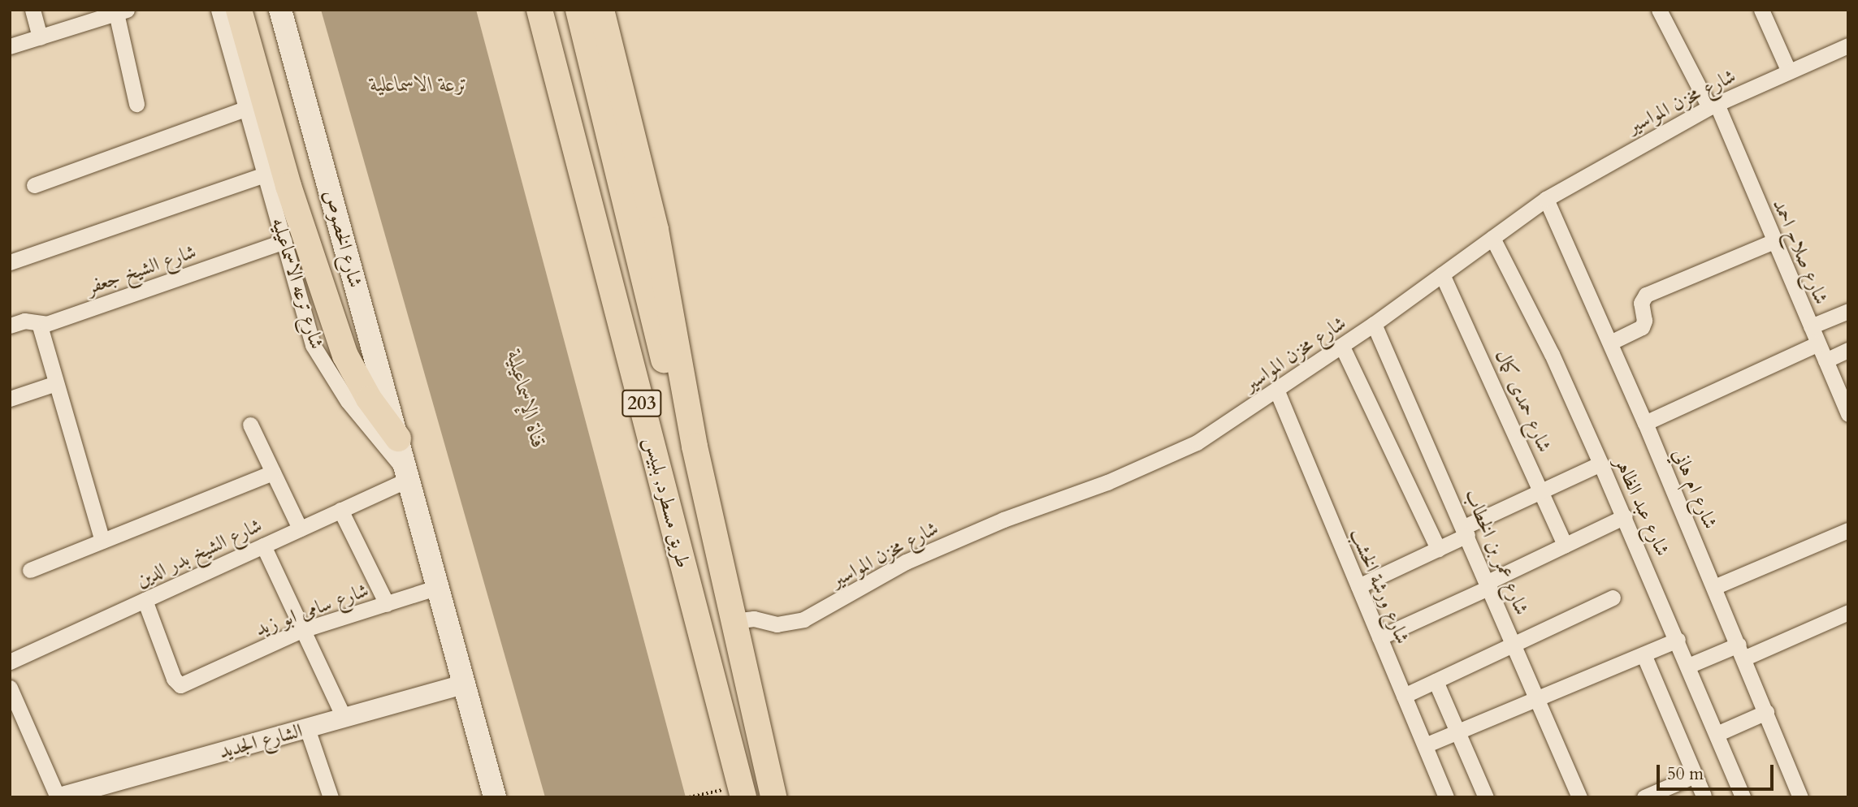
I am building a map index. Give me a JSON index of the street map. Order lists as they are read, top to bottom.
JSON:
{
  "streets": {
    "main road": [
      "شارع الخصوص",
      "شارع ترعه الاسماعيليه",
      "203",
      "طريق مسطرد, بلبيس"
    ],
    "street": [
      "شارع مخزن المواسير",
      "شارع صلاح احمد",
      "شارع الشيخ جعفر",
      "شارع حمدى كمال",
      "شارع ام هاني",
      "شارع عبد الظاهر",
      "شارع عمر بن الخطاب",
      "شارع الشيخ بدر الدين",
      "شارع ورشة الخشب",
      "شارع سامى ابو زيد",
      "الشارع الجديد"
    ]
  },
  "crossings": [
    ["شارع مخزن المواسير", "شارع صلاح احمد"],
    ["شارع مخزن المواسير", "شارع حمدى كمال"],
    ["شارع مخزن المواسير", "شارع ام هاني"],
    ["شارع مخزن المواسير", "طريق مسطرد, بلبيس"],
    ["شارع مخزن المواسير", "شارع عبد الظاهر"],
    ["شارع مخزن المواسير", "شارع عمر بن الخطاب"],
    ["شارع مخزن المواسير", "شارع ورشة الخشب"],
    ["شارع الخصوص", "شارع ترعه الاسماعيليه"],
    ["شارع الخصوص", "شارع الشيخ بدر الدين"],
    ["شارع الشيخ جعفر", "شارع ترعه الاسماعيليه"],
    ["شارع ترعه الاسماعيليه", "شارع الشيخ بدر الدين"],
    ["شارع ترعه الاسماعيليه", "شارع سامى ابو زيد"],
    ["شارع ترعه الاسماعيليه", "الشارع الجديد"],
    ["شارع الشيخ بدر الدين", "شارع سامى ابو زيد"]
  ],
  "water": ["ترعة الاسماعلية", "قناة الإسماعيلية"],
  "scale_bar": "50 m"
}
